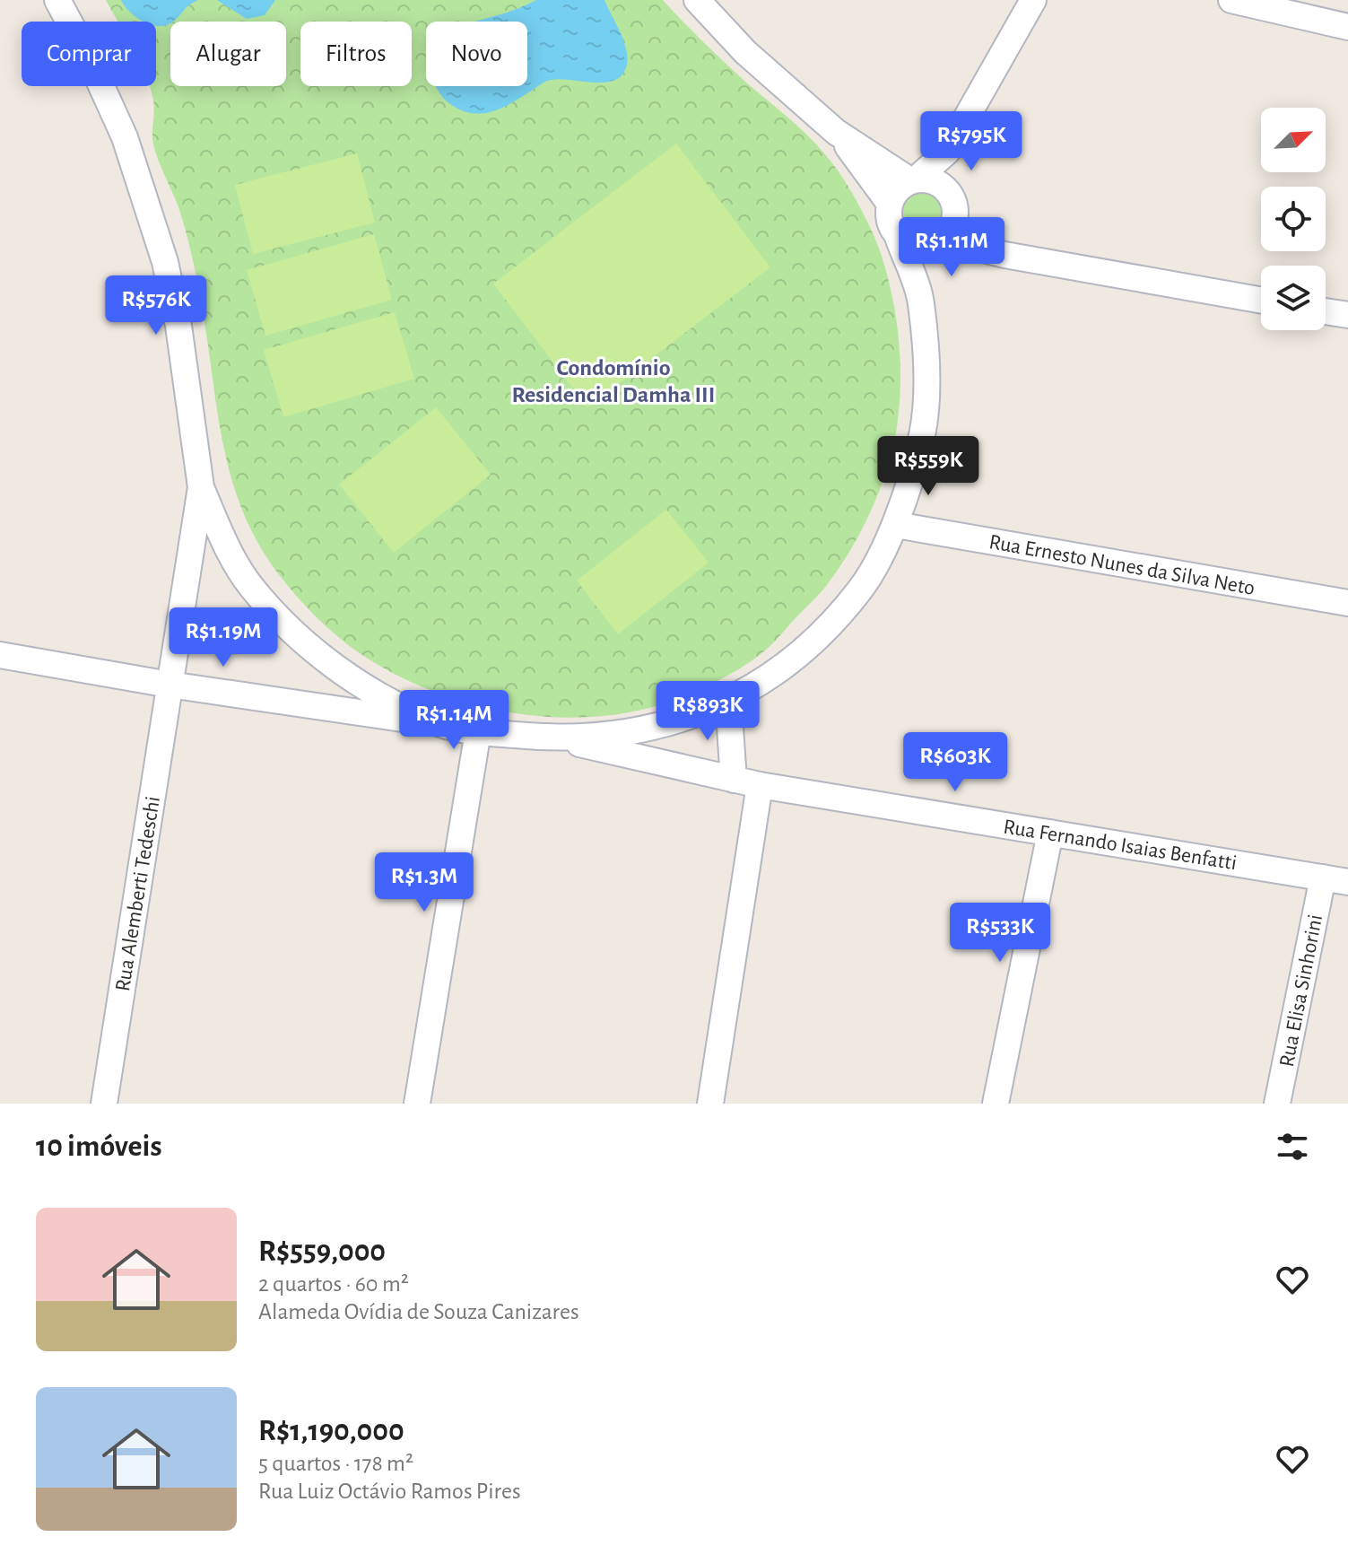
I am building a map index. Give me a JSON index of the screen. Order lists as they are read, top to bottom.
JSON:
{
  "streets": {
    "street": [
      "Rua Ernesto Nunes da Silva Neto",
      "Rua Fernando Isaias Benfatti",
      "Rua Alemberti Tedeschi",
      "Rua Elisa Sinhorini"
    ]
  },
  "crossings": [
    ["Rua Fernando Isaias Benfatti", "Rua Elisa Sinhorini"]
  ],
  "districts": ["Condomínio Residencial Damha III"],
  "north": "top right",
  "page": {
    "chip": [
      "Comprar",
      "Alugar",
      "Filtros",
      "Novo"
    ],
    "price": [
      "R$795K",
      "R$1.11M",
      "R$576K",
      "R$559K",
      "R$1.19M",
      "R$893K",
      "R$1.14M",
      "R$603K",
      "R$1.3M",
      "R$533K"
    ],
    "heading": "10 imóveis",
    "list": [
      {
        "name": "R$559,000",
        "note": "2 quartos · 60 m² · Alameda Ovídia de Souza Canizares"
      },
      {
        "name": "R$1,190,000",
        "note": "5 quartos · 178 m² · Rua Luiz Octávio Ramos Pires"
      }
    ]
  }
}
